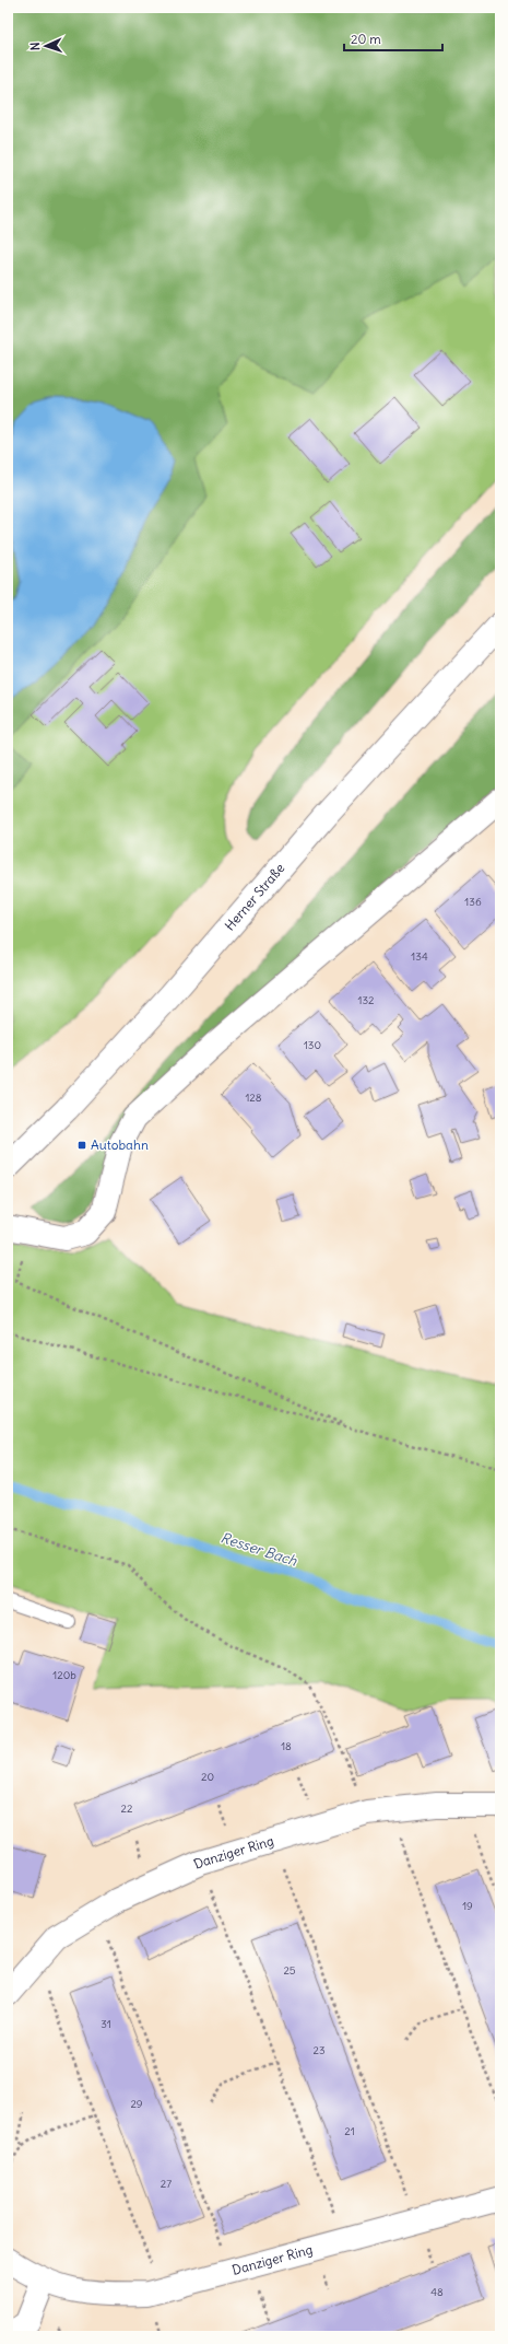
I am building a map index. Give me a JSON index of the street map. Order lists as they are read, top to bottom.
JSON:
{
  "streets": {
    "street": ["Herner Straße", "Danziger Ring"]
  },
  "water": ["Resser Bach"],
  "places": {
    "transit": ["Autobahn"]
  },
  "house_numbers": [
    "136",
    "134",
    "132",
    "130",
    "128",
    "120b",
    "18",
    "20",
    "22",
    "19",
    "25",
    "31",
    "23",
    "29",
    "21",
    "27",
    "48"
  ],
  "scale_bar": "20 m",
  "north": "left"
}
